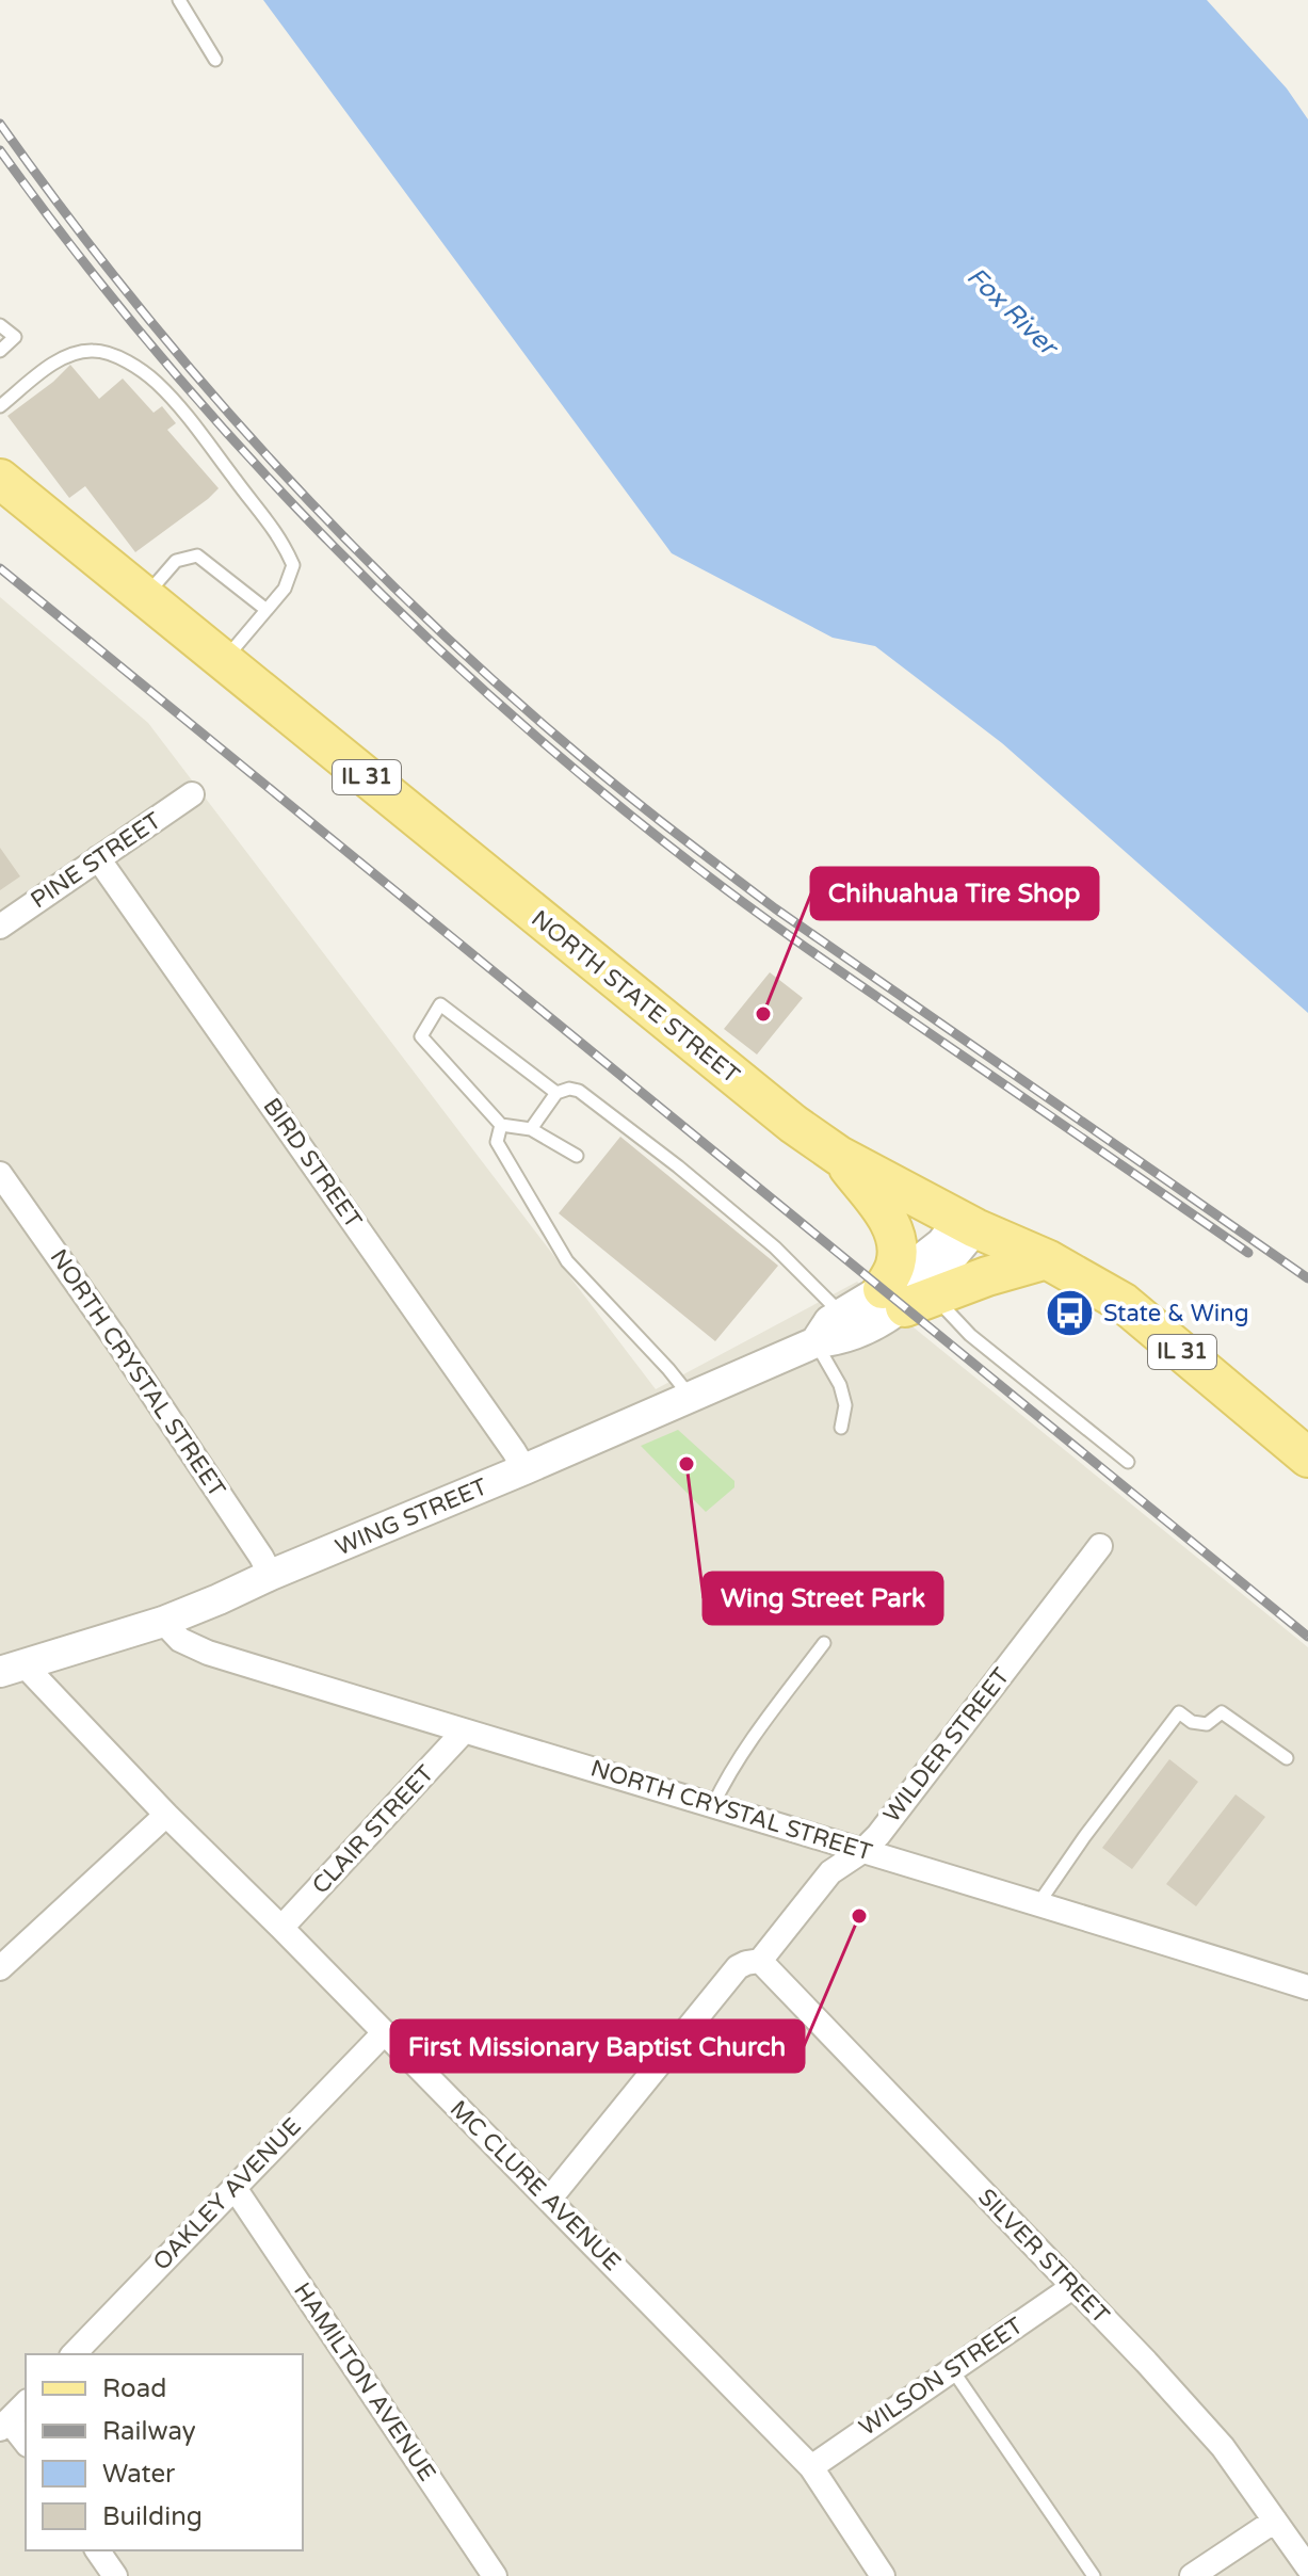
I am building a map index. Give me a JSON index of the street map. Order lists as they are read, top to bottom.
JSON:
{
  "streets": {
    "main road": ["IL 31", "NORTH STATE STREET"],
    "street": [
      "PINE STREET",
      "BIRD STREET",
      "NORTH CRYSTAL STREET",
      "WING STREET",
      "WILDER STREET",
      "CLAIR STREET",
      "MC CLURE AVENUE",
      "OAKLEY AVENUE",
      "SILVER STREET",
      "WILSON STREET",
      "HAMILTON AVENUE"
    ]
  },
  "crossings": [
    ["PINE STREET", "BIRD STREET"],
    ["NORTH STATE STREET", "WING STREET"],
    ["BIRD STREET", "WING STREET"],
    ["NORTH CRYSTAL STREET", "WING STREET"],
    ["NORTH CRYSTAL STREET", "WILDER STREET"],
    ["NORTH CRYSTAL STREET", "CLAIR STREET"],
    ["WING STREET", "MC CLURE AVENUE"],
    ["WILDER STREET", "MC CLURE AVENUE"],
    ["WILDER STREET", "SILVER STREET"],
    ["CLAIR STREET", "MC CLURE AVENUE"],
    ["MC CLURE AVENUE", "OAKLEY AVENUE"],
    ["MC CLURE AVENUE", "WILSON STREET"],
    ["OAKLEY AVENUE", "HAMILTON AVENUE"],
    ["SILVER STREET", "WILSON STREET"]
  ],
  "water": ["Fox River"],
  "places": {
    "other": ["Chihuahua Tire Shop", "Wing Street Park", "First Missionary Baptist Church"],
    "bus stop": ["State & Wing"]
  },
  "legend": [
    "Road",
    "Railway",
    "Water",
    "Building"
  ]
}
